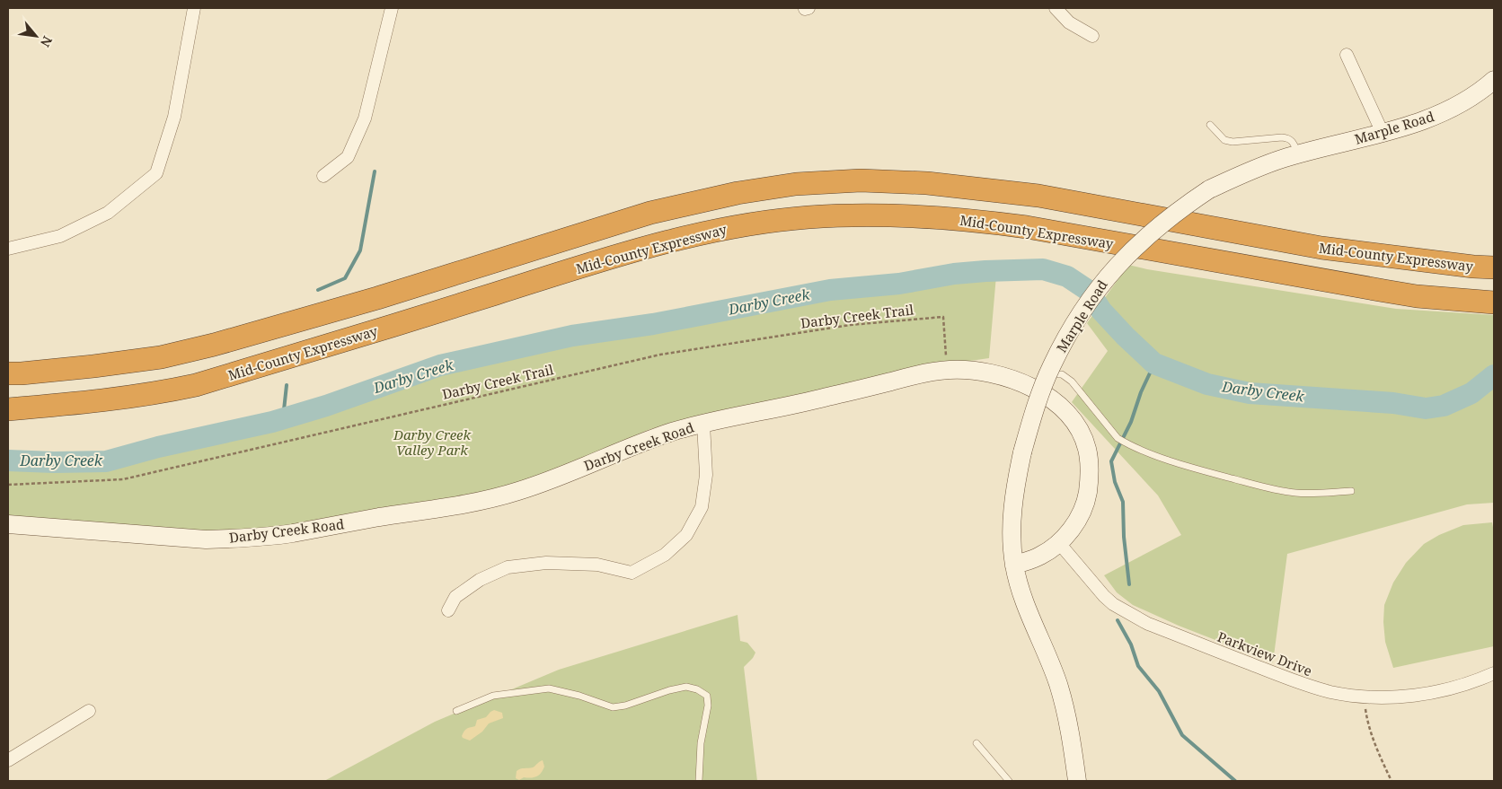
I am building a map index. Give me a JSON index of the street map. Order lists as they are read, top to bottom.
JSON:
{
  "streets": {
    "highway": ["Mid-County Expressway"],
    "street": ["Marple Road", "Darby Creek Road", "Parkview Drive"],
    "path": ["Darby Creek Trail"]
  },
  "crossings": [
    ["Marple Road", "Darby Creek Road"],
    ["Darby Creek Trail", "Darby Creek Road"],
    ["Darby Creek Road", "Parkview Drive"]
  ],
  "water": ["Darby Creek"],
  "parks": ["Darby Creek Valley Park"],
  "north": "bottom right"
}
